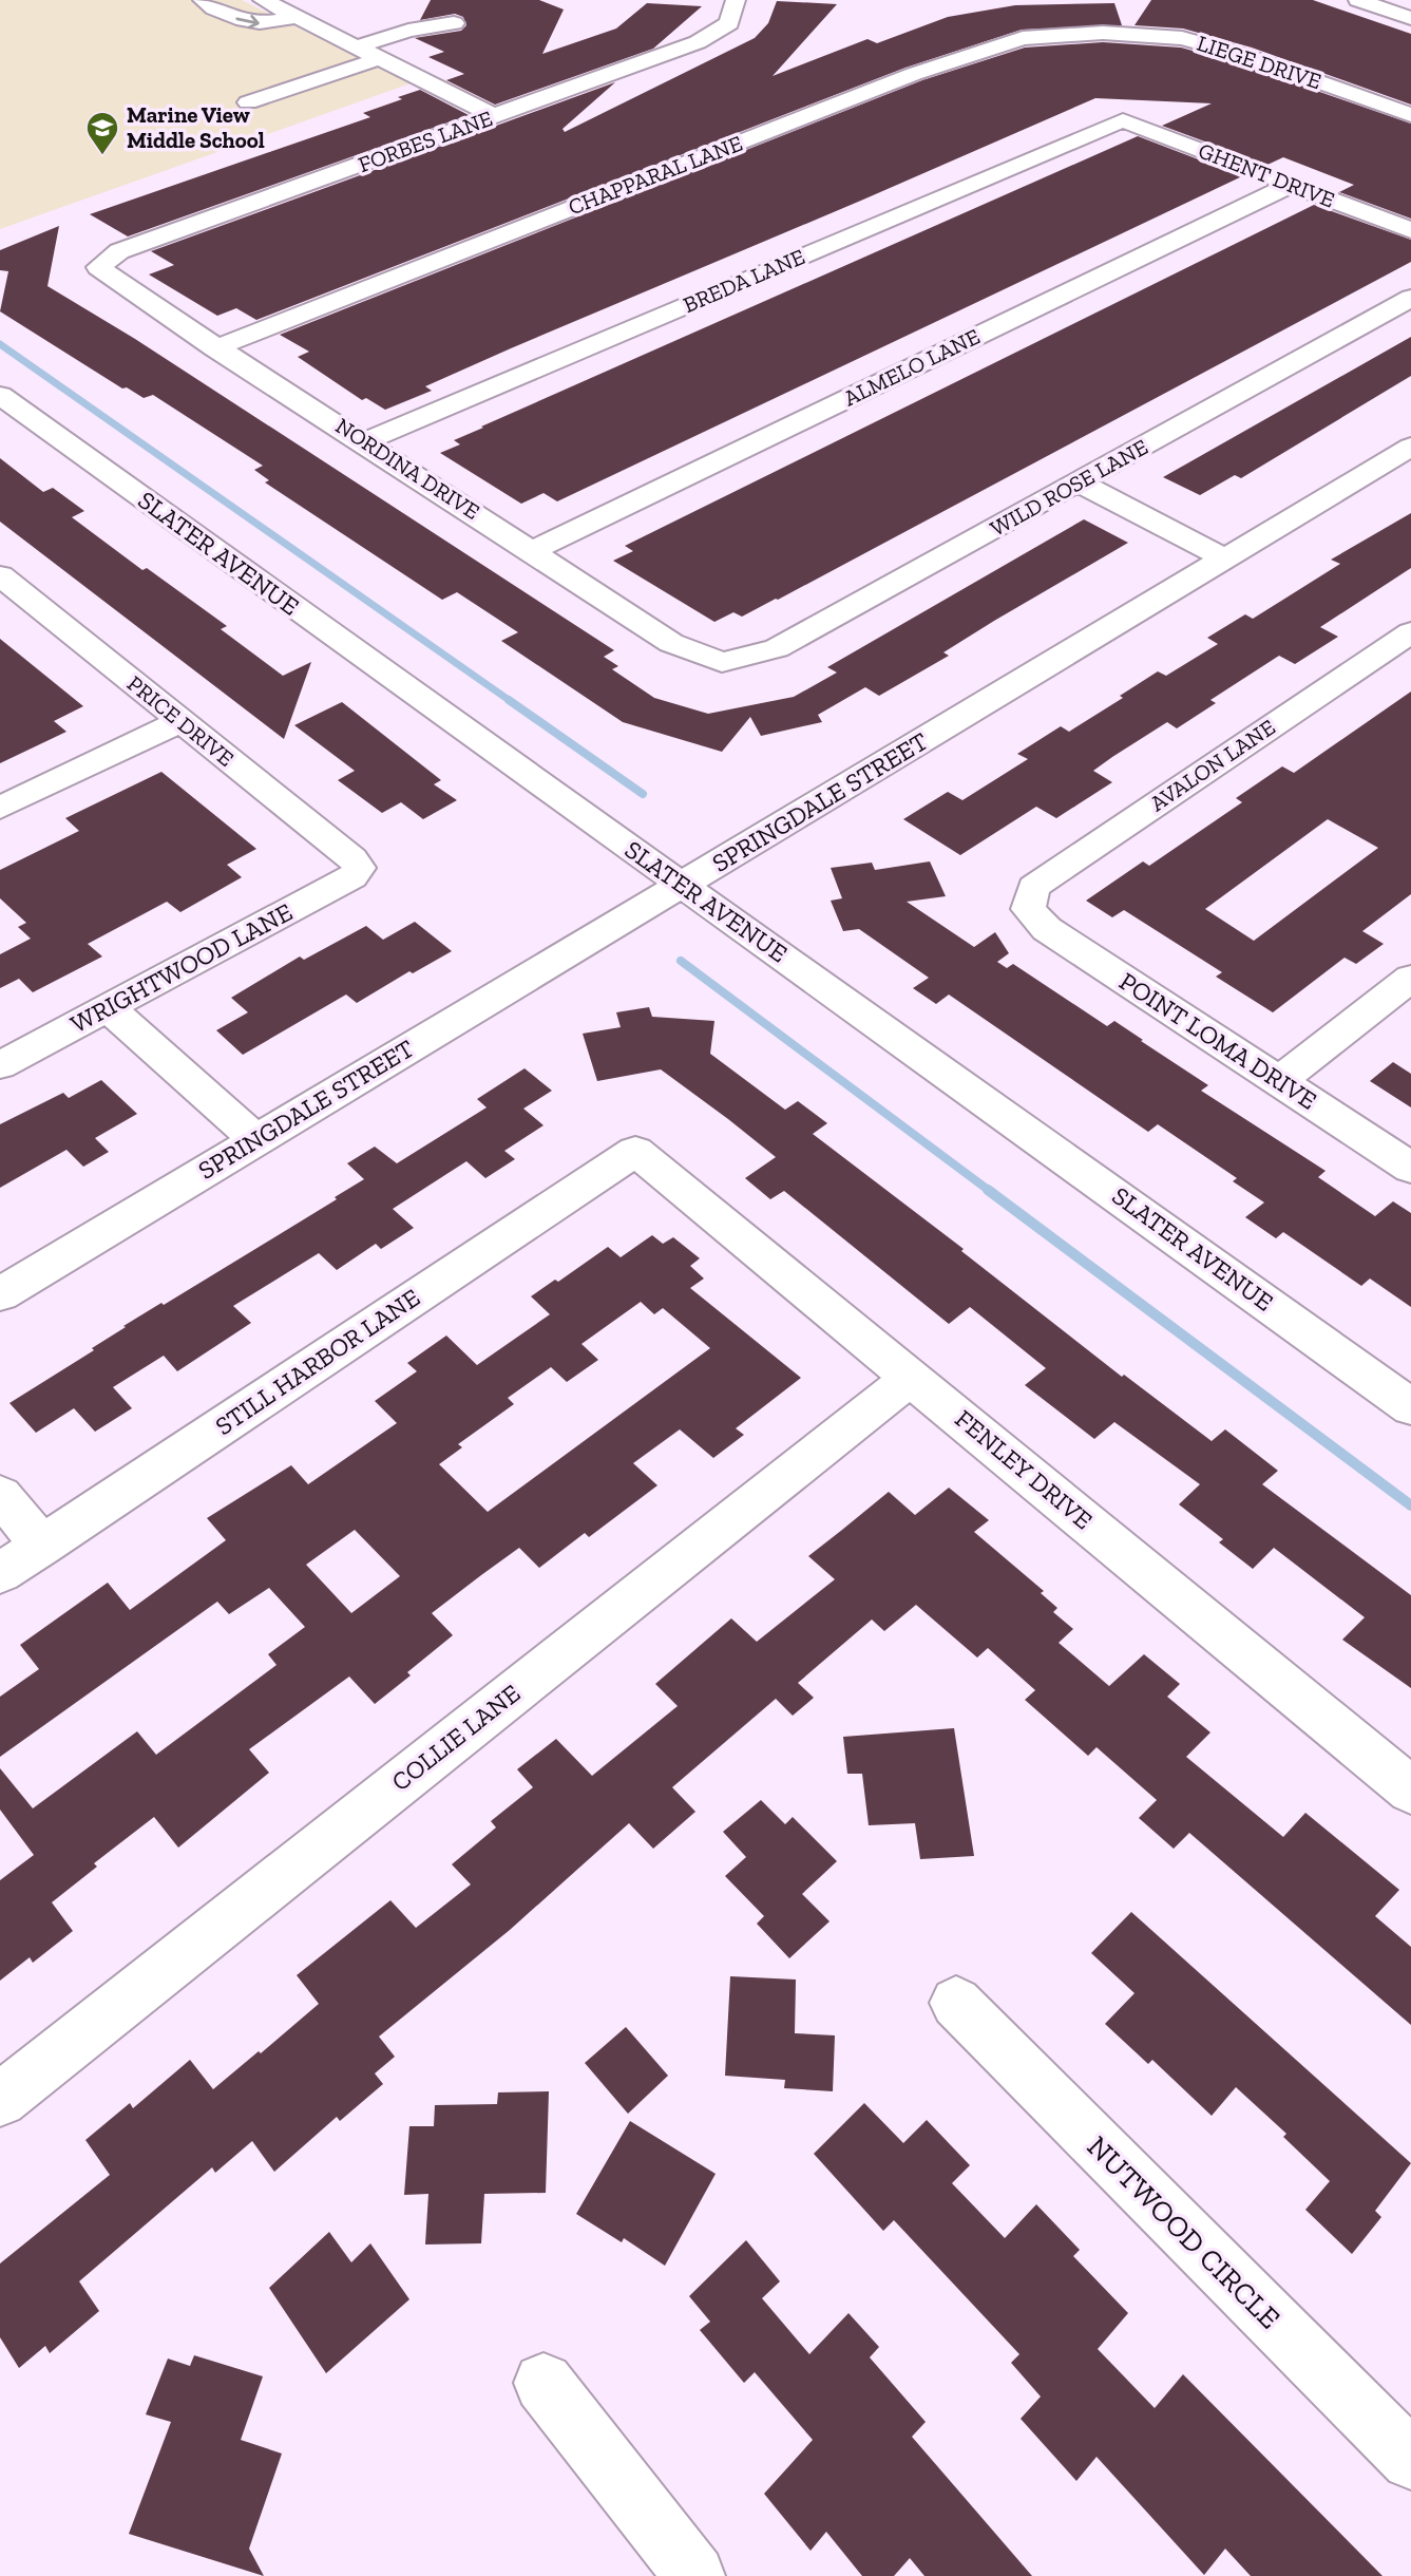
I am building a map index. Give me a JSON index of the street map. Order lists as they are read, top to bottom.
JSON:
{
  "streets": {
    "street": [
      "LIEGE DRIVE",
      "FORBES LANE",
      "CHAPPARAL LANE",
      "GHENT DRIVE",
      "BREDA LANE",
      "ALMELO LANE",
      "NORDINA DRIVE",
      "WILD ROSE LANE",
      "SLATER AVENUE",
      "PRICE DRIVE",
      "AVALON LANE",
      "SPRINGDALE STREET",
      "WRIGHTWOOD LANE",
      "POINT LOMA DRIVE",
      "STILL HARBOR LANE",
      "FENLEY DRIVE",
      "COLLIE LANE",
      "NUTWOOD CIRCLE"
    ]
  },
  "crossings": [
    ["LIEGE DRIVE", "CHAPPARAL LANE"],
    ["FORBES LANE", "NORDINA DRIVE"],
    ["CHAPPARAL LANE", "NORDINA DRIVE"],
    ["GHENT DRIVE", "BREDA LANE"],
    ["GHENT DRIVE", "ALMELO LANE"],
    ["BREDA LANE", "NORDINA DRIVE"],
    ["ALMELO LANE", "NORDINA DRIVE"],
    ["NORDINA DRIVE", "WILD ROSE LANE"],
    ["SLATER AVENUE", "SPRINGDALE STREET"],
    ["PRICE DRIVE", "WRIGHTWOOD LANE"],
    ["AVALON LANE", "POINT LOMA DRIVE"],
    ["STILL HARBOR LANE", "FENLEY DRIVE"],
    ["FENLEY DRIVE", "COLLIE LANE"]
  ],
  "places": {
    "school or university": ["Marine View Middle School"]
  }
}
